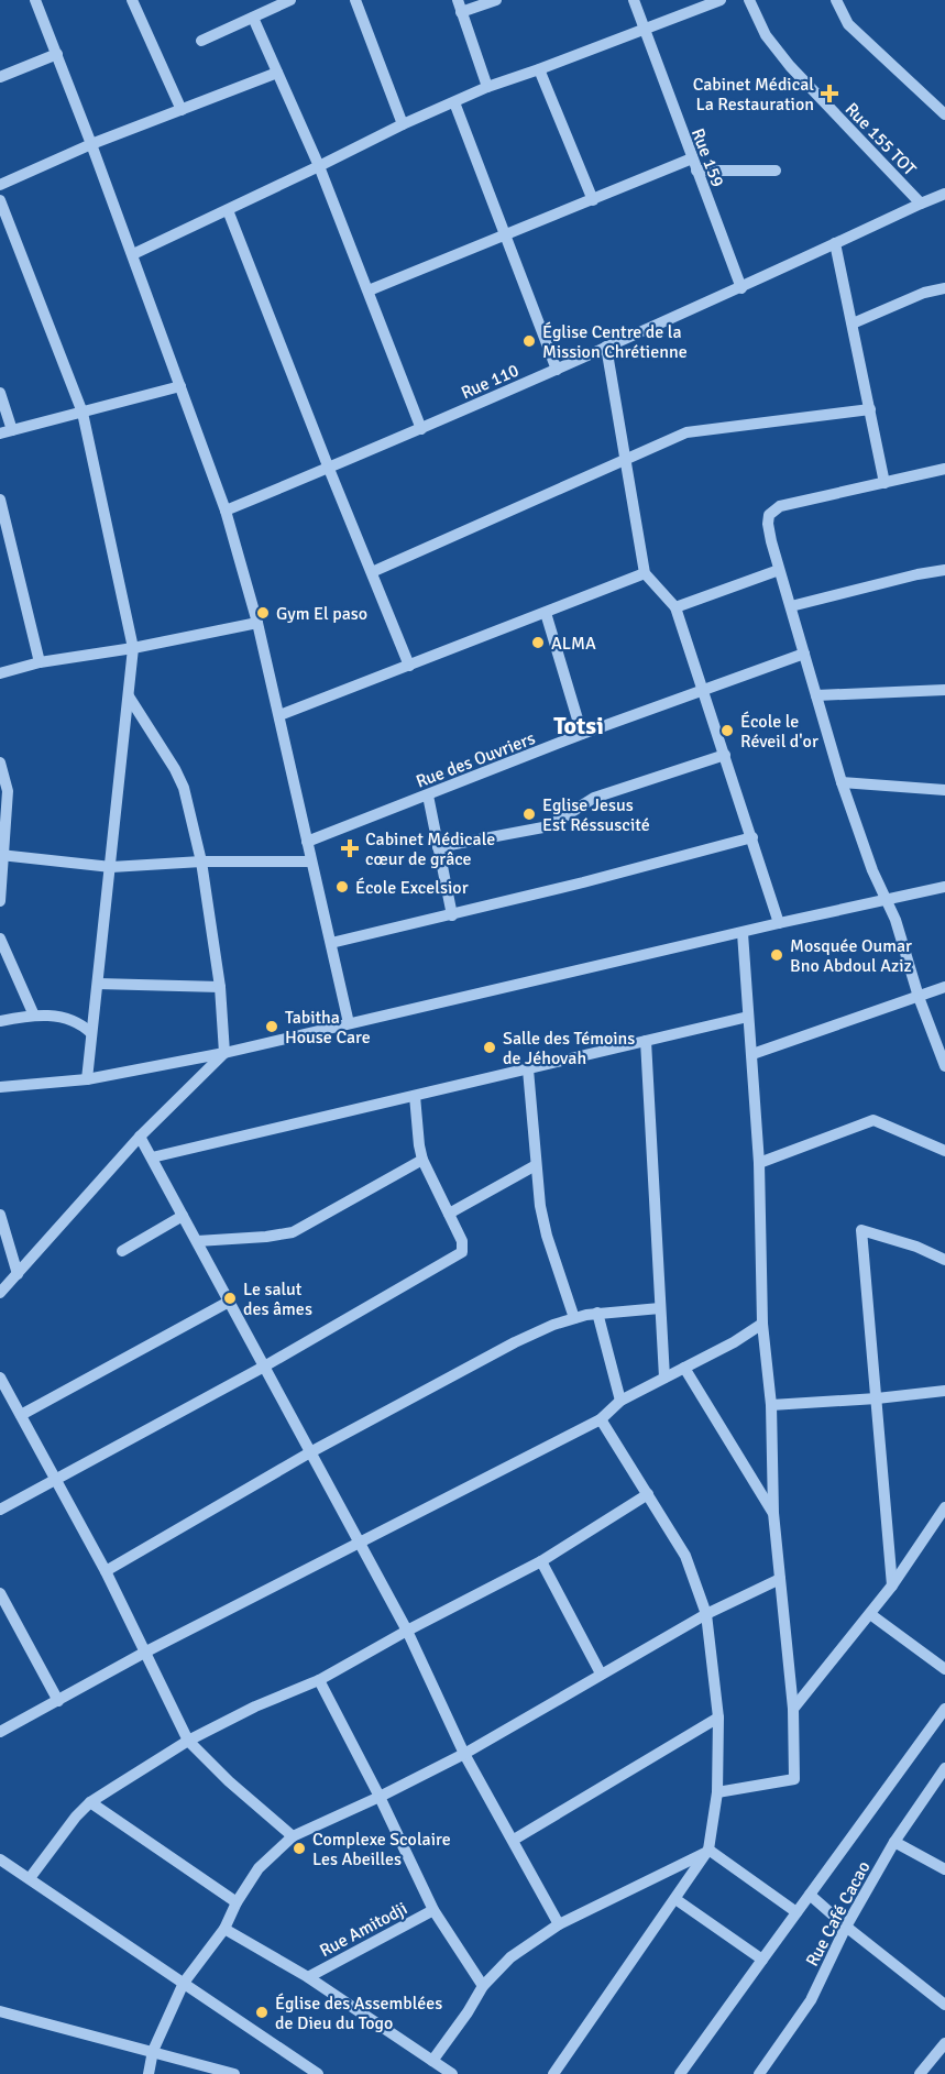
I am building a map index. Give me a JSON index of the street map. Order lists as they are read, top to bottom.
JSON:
{
  "streets": {
    "street": [
      "Rue 155 TOT",
      "Rue 159",
      "Rue 110",
      "Rue des Ouvriers",
      "Rue Café Cacao",
      "Rue Amitodji"
    ]
  },
  "crossings": [
    ["Rue 155 TOT", "Rue 110"],
    ["Rue 159", "Rue 110"]
  ],
  "districts": ["Totsi"],
  "places": {
    "health": ["Cabinet Médical La Restauration", "Cabinet Médicale cœur de grâce"],
    "other": [
      "Église Centre de la Mission Chrétienne",
      "Gym El paso",
      "ALMA",
      "École le Réveil d'or",
      "Eglise Jesus Est Réssuscité",
      "École Excelsior",
      "Mosquée Oumar Bno Abdoul Aziz",
      "Tabitha House Care",
      "Salle des Témoins de Jéhovah",
      "Le salut des âmes",
      "Complexe Scolaire Les Abeilles",
      "Église des Assemblées de Dieu du Togo"
    ]
  }
}
